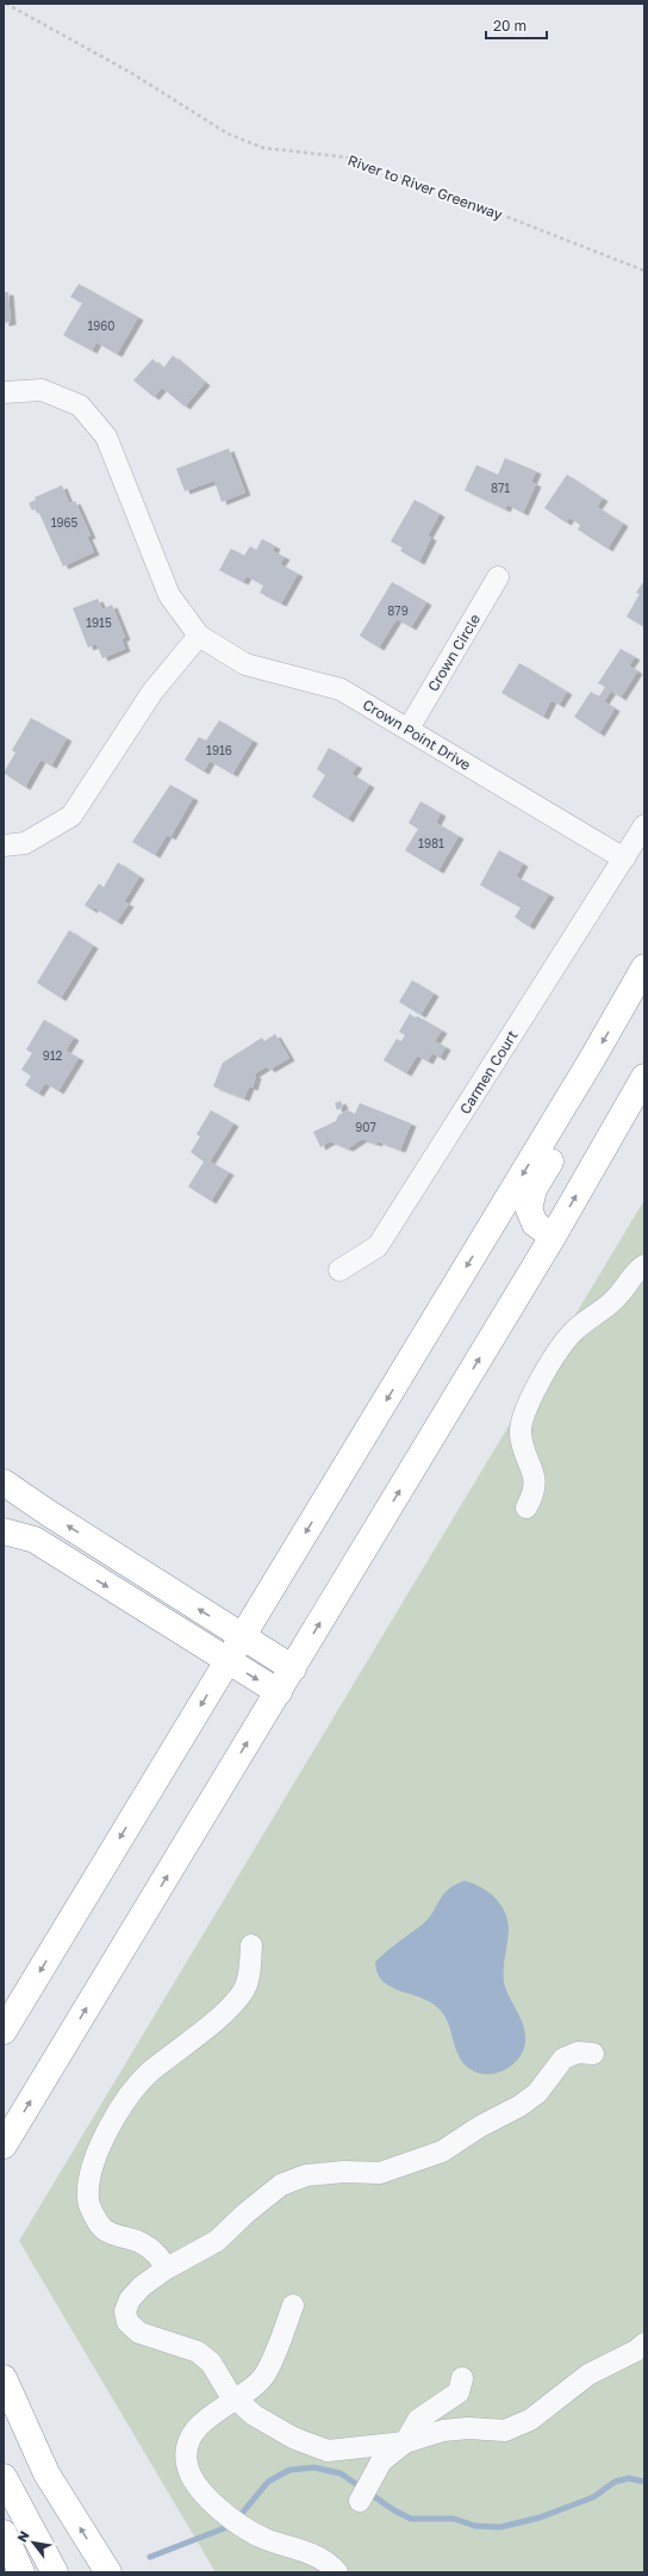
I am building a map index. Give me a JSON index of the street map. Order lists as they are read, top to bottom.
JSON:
{
  "streets": {
    "street": ["Crown Circle", "Crown Point Drive", "Carmen Court"],
    "path": ["River to River Greenway"]
  },
  "crossings": [
    ["Crown Circle", "Crown Point Drive"],
    ["Crown Point Drive", "Carmen Court"]
  ],
  "house_numbers": [
    "1960",
    "871",
    "1965",
    "879",
    "1915",
    "1916",
    "1981",
    "912",
    "907"
  ],
  "scale_bar": "20 m",
  "north": "top left"
}
